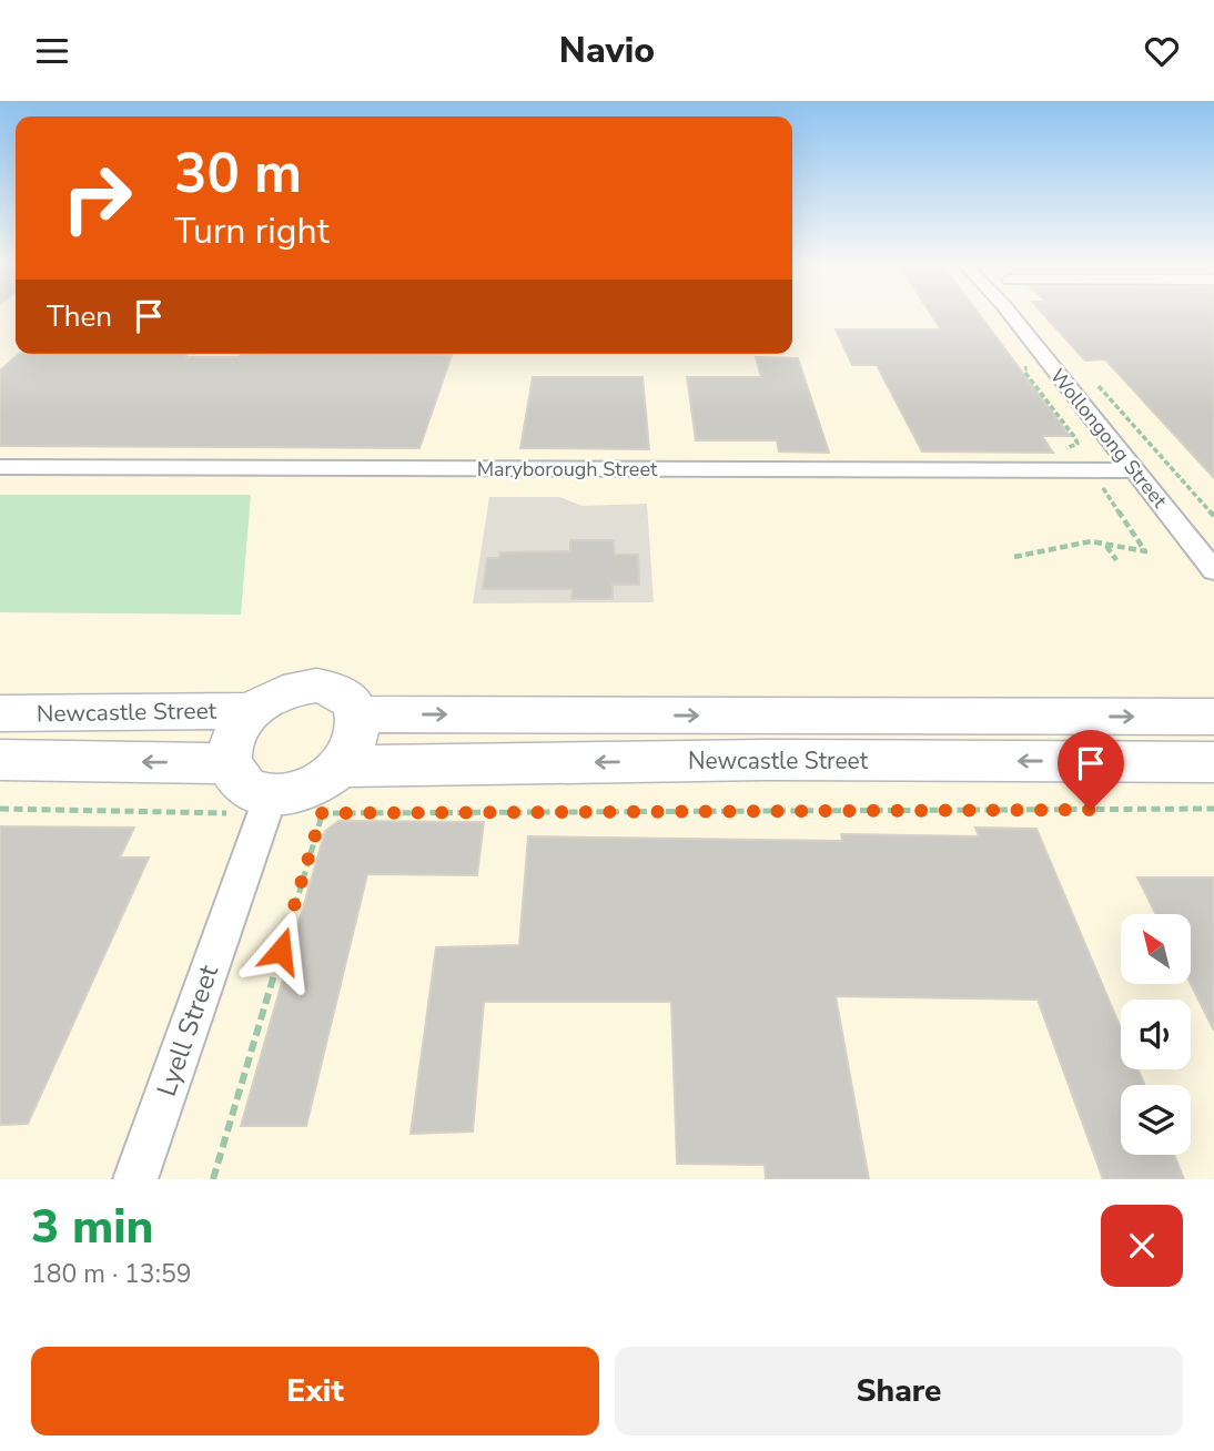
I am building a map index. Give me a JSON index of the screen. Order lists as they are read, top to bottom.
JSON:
{
  "streets": {
    "main road": ["Newcastle Street"],
    "street": ["Wollongong Street", "Maryborough Street", "Lyell Street"]
  },
  "crossings": [
    ["Wollongong Street", "Maryborough Street"],
    ["Newcastle Street", "Lyell Street"]
  ],
  "north": "top left",
  "page": {
    "header": "Navio",
    "turn": ["30 m", "Turn right"],
    "then": "Then",
    "heading": ["3 min", "180 m · 13:59"],
    "buttons": ["Exit", "Share"]
  }
}
